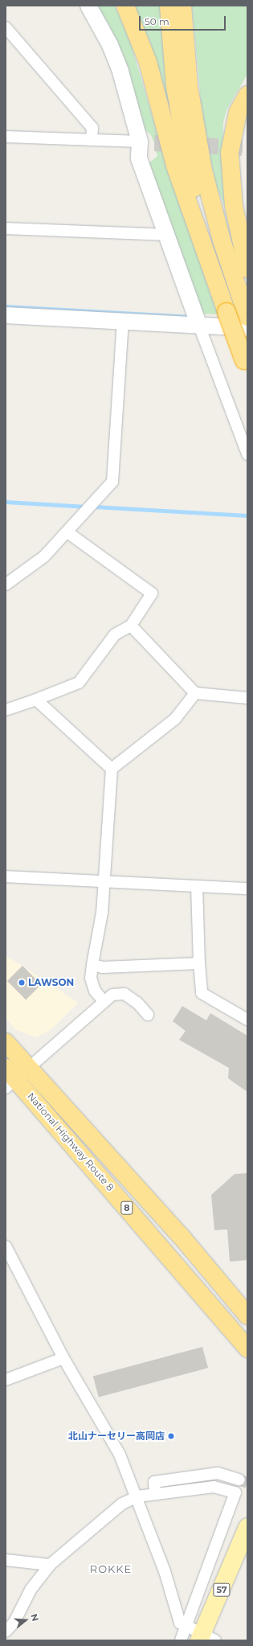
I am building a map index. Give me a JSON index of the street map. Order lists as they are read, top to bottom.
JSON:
{
  "streets": {
    "highway": ["National Highway Route 8", "8"],
    "main road": ["57"]
  },
  "districts": ["ROKKE"],
  "places": ["LAWSON", "北山ナーセリー高岡店"],
  "scale_bar": "50 m",
  "north": "right"
}
